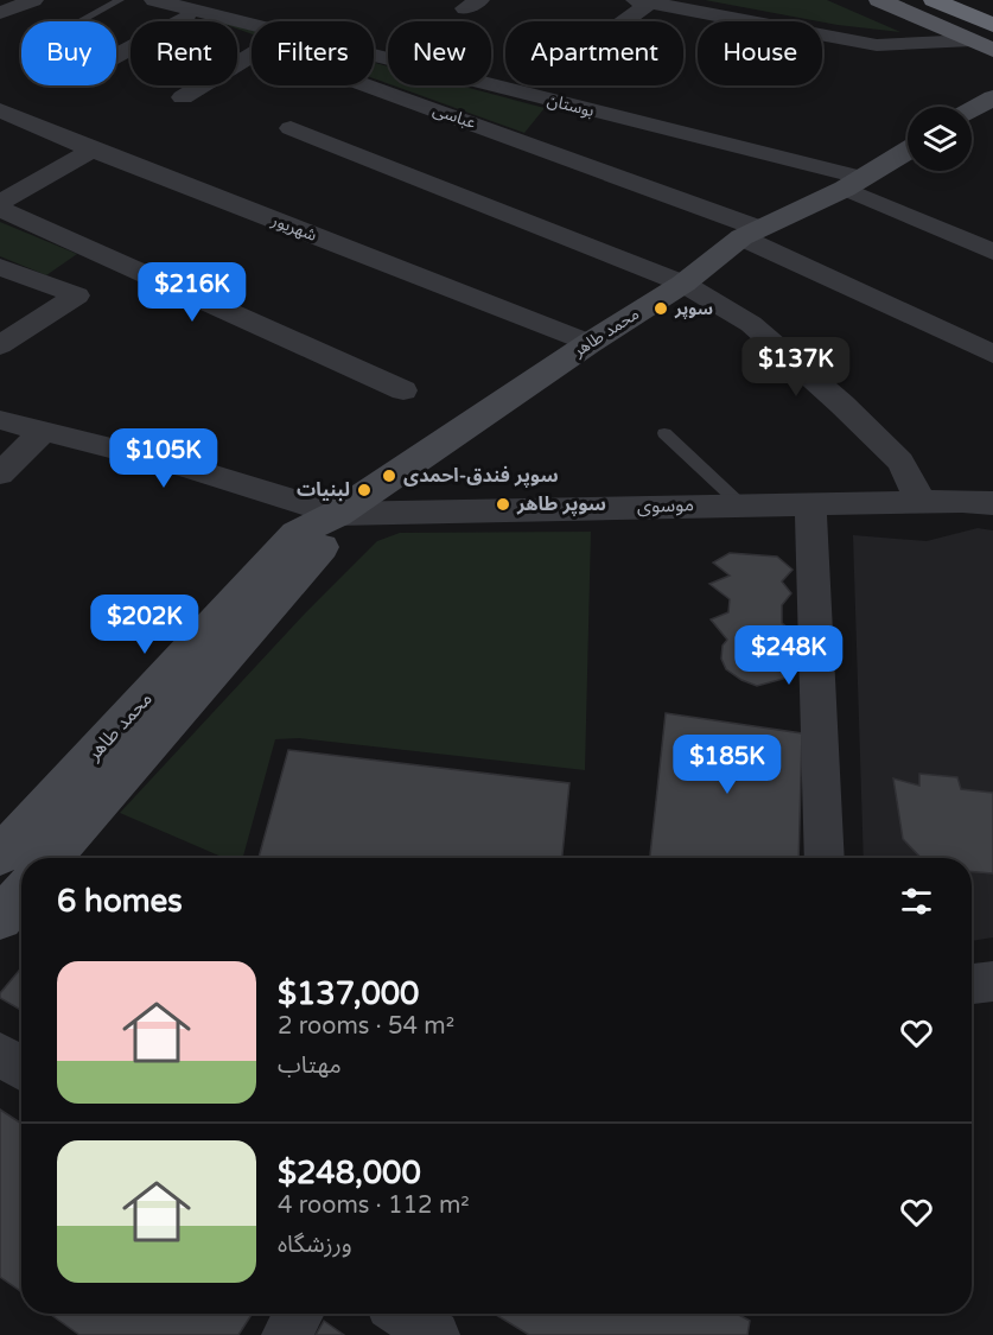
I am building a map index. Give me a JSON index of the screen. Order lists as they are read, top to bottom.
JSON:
{
  "streets": {
    "main road": ["محمد طاهر"],
    "street": [
      "بوستان",
      "عباسی",
      "شهریور",
      "موسوی"
    ]
  },
  "crossings": [
    ["بوستان", "عباسی"],
    ["بوستان", "محمد طاهر"],
    ["عباسی", "محمد طاهر"],
    ["شهریور", "محمد طاهر"],
    ["محمد طاهر", "موسوی"]
  ],
  "places": [
    "سوپر",
    "سوپر فندق-احمدی",
    "لبنیات",
    "سوپر طاهر"
  ],
  "page": {
    "chip": [
      "Buy",
      "Rent",
      "Filters",
      "New",
      "Apartment",
      "House"
    ],
    "price": [
      "$216K",
      "$137K",
      "$105K",
      "$202K",
      "$248K",
      "$185K"
    ],
    "heading": "6 homes",
    "list": [
      {
        "name": "$137,000",
        "note": "2 rooms · 54 m² · مهتاب"
      },
      {
        "name": "$248,000",
        "note": "4 rooms · 112 m² · ورزشگاه"
      }
    ]
  }
}
